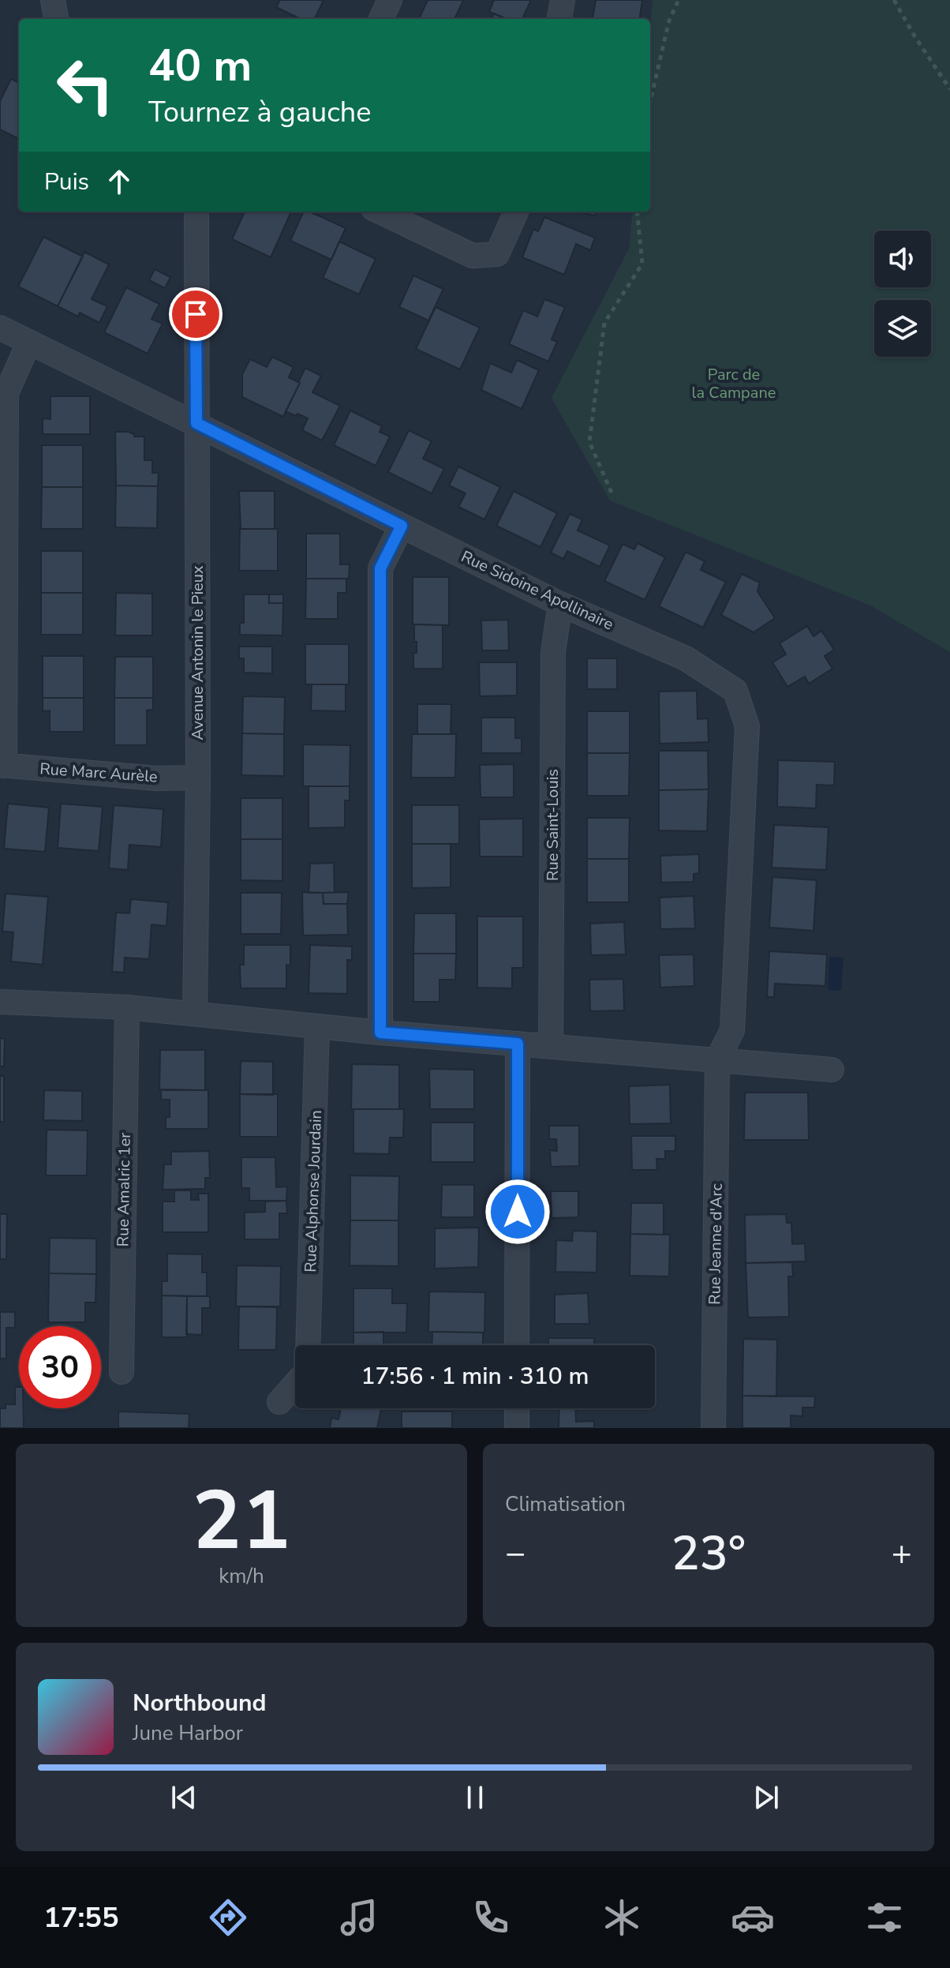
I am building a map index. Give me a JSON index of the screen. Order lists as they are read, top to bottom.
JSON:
{
  "streets": {
    "street": [
      "Rue Sidoine Apollinaire",
      "Avenue Antonin le Pieux",
      "Rue Marc Aurèle",
      "Rue Saint-Louis",
      "Rue Amalric 1er",
      "Rue Alphonse Jourdain",
      "Rue Jeanne d'Arc"
    ]
  },
  "crossings": [
    ["Rue Sidoine Apollinaire", "Avenue Antonin le Pieux"],
    ["Rue Sidoine Apollinaire", "Rue Saint-Louis"],
    ["Rue Sidoine Apollinaire", "Rue Jeanne d'Arc"],
    ["Avenue Antonin le Pieux", "Rue Marc Aurèle"]
  ],
  "parks": ["Parc de la Campane"],
  "page": {
    "turn": ["40 m", "Tournez à gauche"],
    "then": "Puis",
    "limit": "30",
    "trip": "17:56 · 1 min · 310 m",
    "tile": [
      ["21", "km/h"],
      "Climatisation"
    ],
    "heat": ["−", "23°", "+"],
    "song": ["Northbound", "June Harbor"],
    "tabs": "17:55"
  }
}
